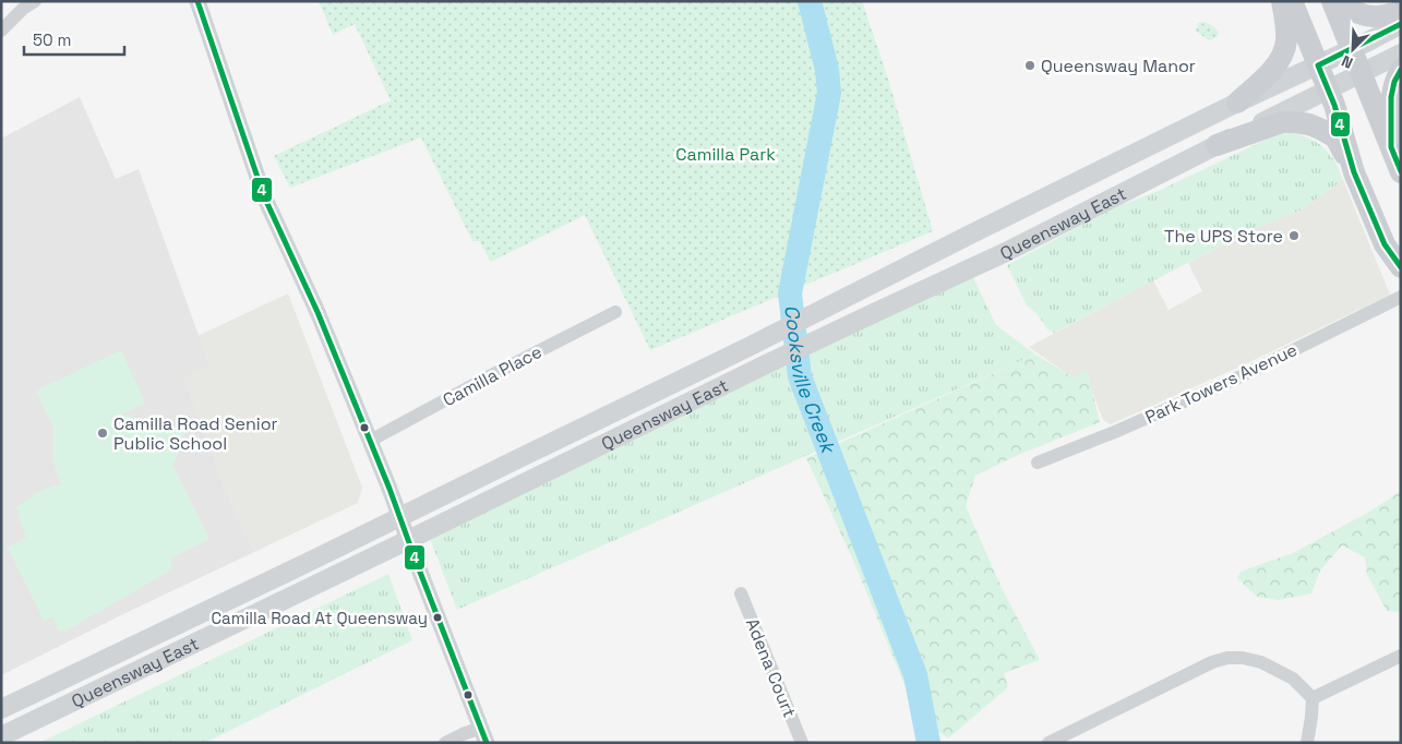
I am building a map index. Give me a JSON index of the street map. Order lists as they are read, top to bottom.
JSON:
{
  "streets": {
    "main road": ["Queensway East"],
    "street": ["Camilla Place", "Park Towers Avenue", "Adena Court"]
  },
  "water": ["Cooksville Creek"],
  "parks": ["Camilla Park"],
  "places": [
    "Queensway Manor",
    "The UPS Store",
    "Camilla Road Senior Public School",
    "Camilla Road At Queensway"
  ],
  "lines": ["transit line 4"],
  "scale_bar": "50 m",
  "north": "bottom left"
}
